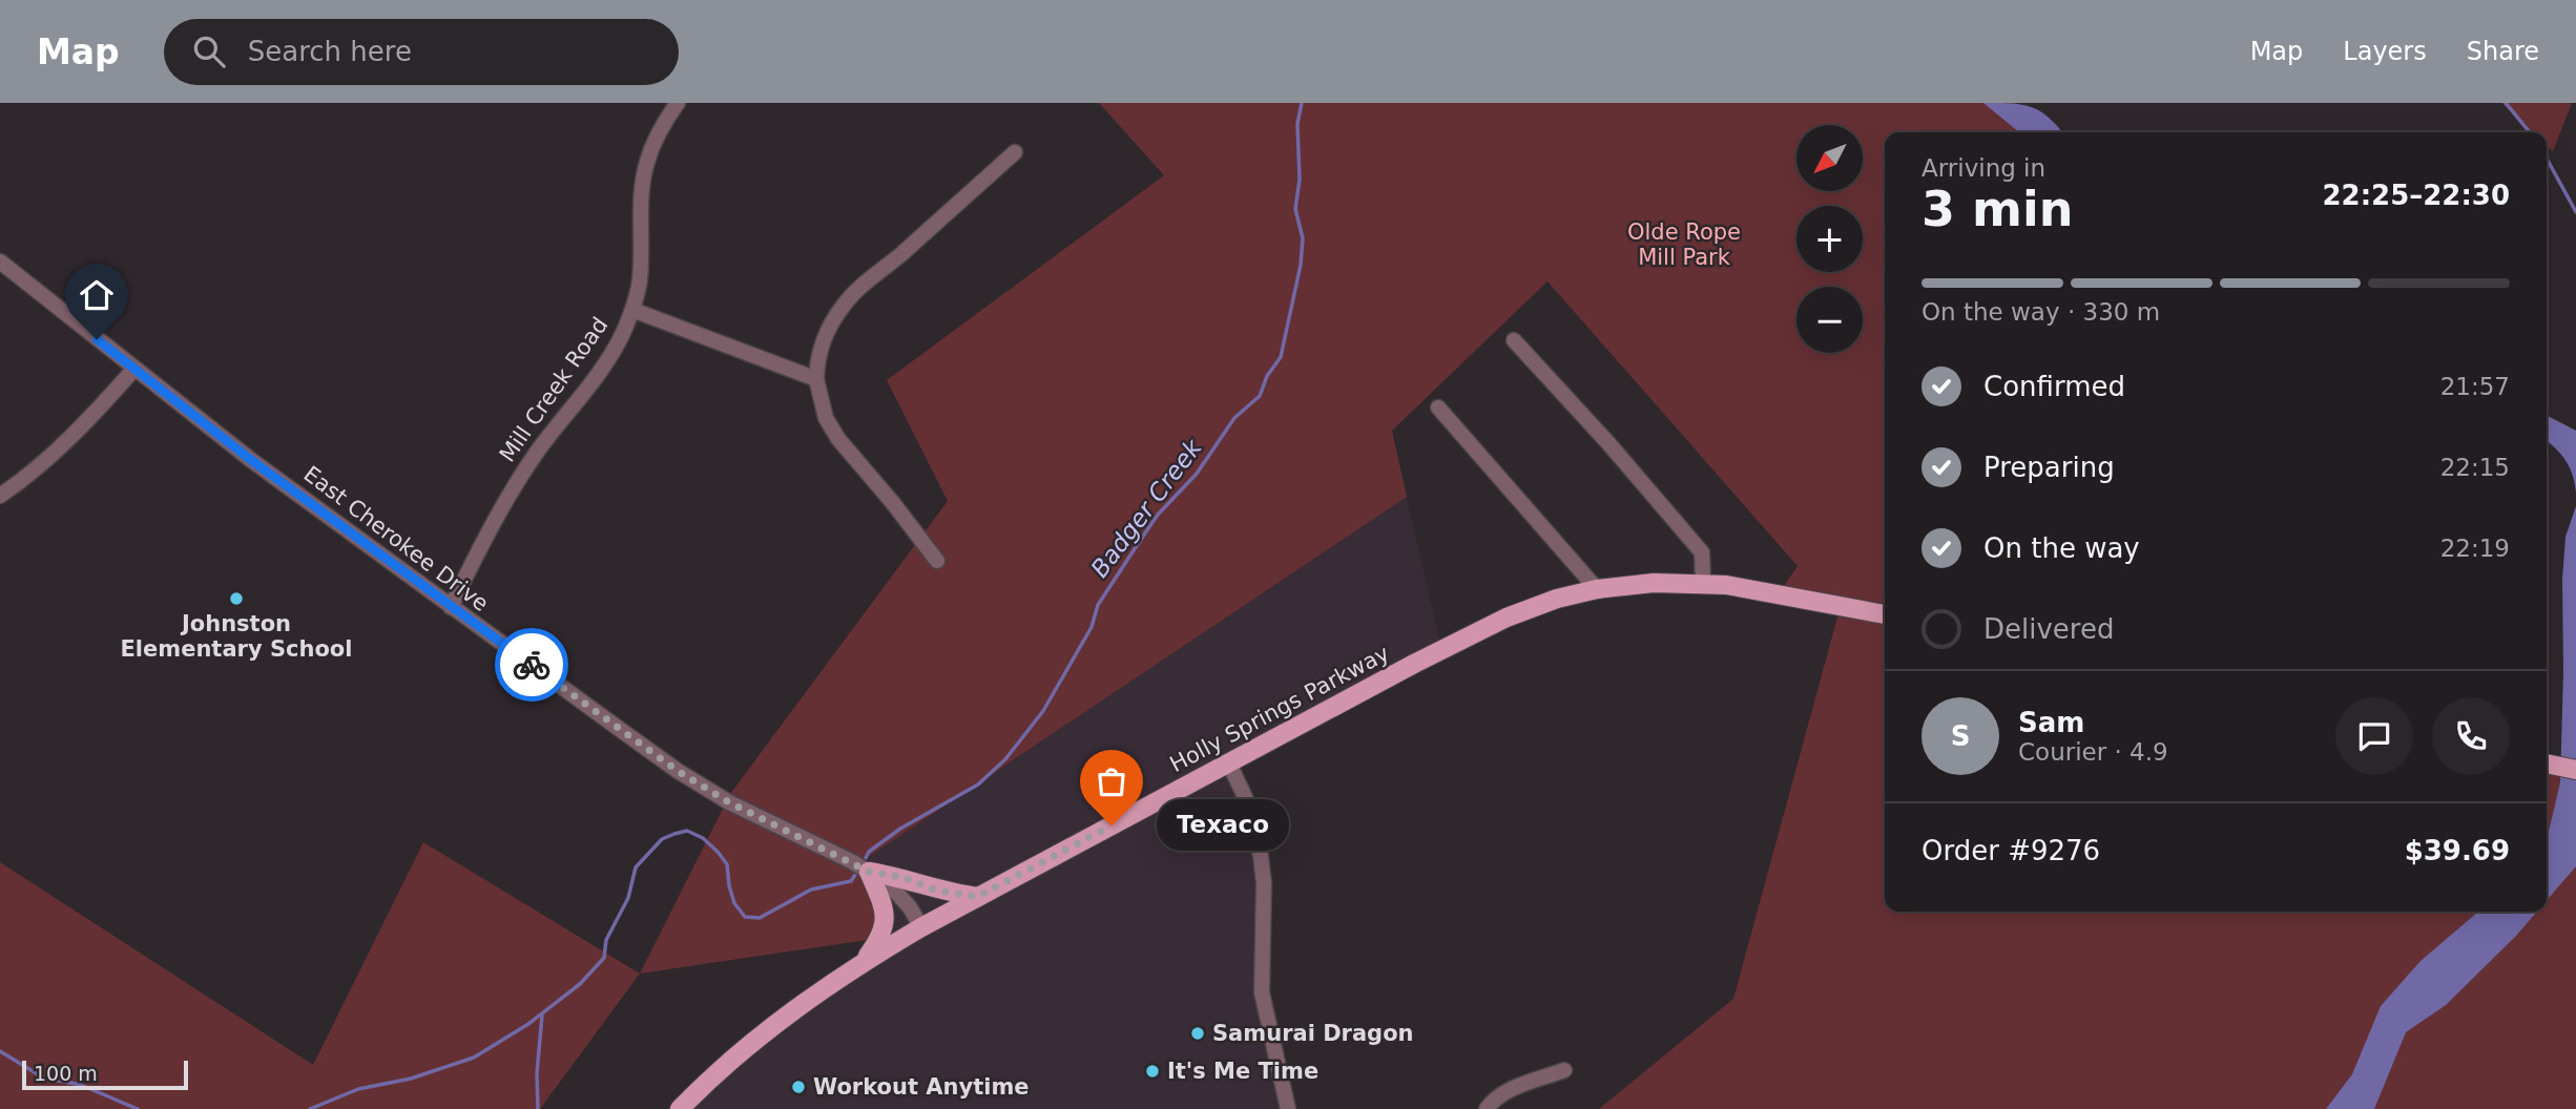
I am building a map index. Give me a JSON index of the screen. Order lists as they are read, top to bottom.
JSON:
{
  "streets": {
    "main road": ["Holly Springs Parkway"],
    "street": ["Mill Creek Road", "East Cherokee Drive"]
  },
  "crossings": [
    ["Mill Creek Road", "East Cherokee Drive"],
    ["East Cherokee Drive", "Holly Springs Parkway"]
  ],
  "water": ["Badger Creek"],
  "parks": ["Olde Rope Mill Park"],
  "places": [
    "Johnston Elementary School",
    "Texaco",
    "Samurai Dragon",
    "It's Me Time",
    "Workout Anytime"
  ],
  "scale_bar": "100 m",
  "north": "bottom left",
  "page": {
    "header": "Map",
    "search": "Search here",
    "nav": ["Map", "Layers", "Share"],
    "map_buttons": ["+", "−"],
    "heading": ["3 min", "Arriving in", "22:25–22:30"],
    "panel": [
      "Sam",
      "Courier · 4.9",
      "Order #9276",
      "$39.69"
    ],
    "bar": "On the way · 330 m",
    "list": [
      ["Confirmed", "21:57"],
      ["Preparing", "22:15"],
      ["On the way", "22:19"],
      "Delivered"
    ],
    "round": "S",
    "bubble": "Texaco",
    "scale": "100 m"
  }
}
